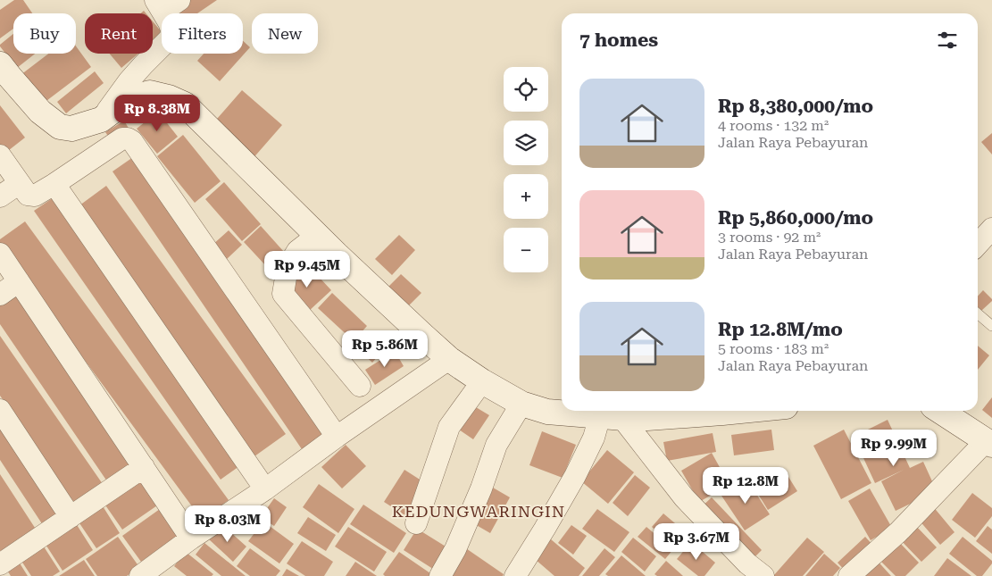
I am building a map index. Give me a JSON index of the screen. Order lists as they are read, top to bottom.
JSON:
{
  "districts": ["KEDUNGWARINGIN"],
  "page": {
    "chip": [
      "Buy",
      "Rent",
      "Filters",
      "New"
    ],
    "heading": "7 homes",
    "map_buttons": ["+", "−"],
    "list": [
      {
        "name": "Rp 8,380,000/mo",
        "note": "4 rooms · 132 m² · Jalan Raya Pebayuran"
      },
      {
        "name": "Rp 5,860,000/mo",
        "note": "3 rooms · 92 m² · Jalan Raya Pebayuran"
      },
      {
        "name": "Rp 12.8M/mo",
        "note": "5 rooms · 183 m² · Jalan Raya Pebayuran"
      }
    ],
    "price": [
      "Rp 8.38M",
      "Rp 9.45M",
      "Rp 5.86M",
      "Rp 9.99M",
      "Rp 12.8M",
      "Rp 8.03M",
      "Rp 3.67M"
    ]
  }
}
